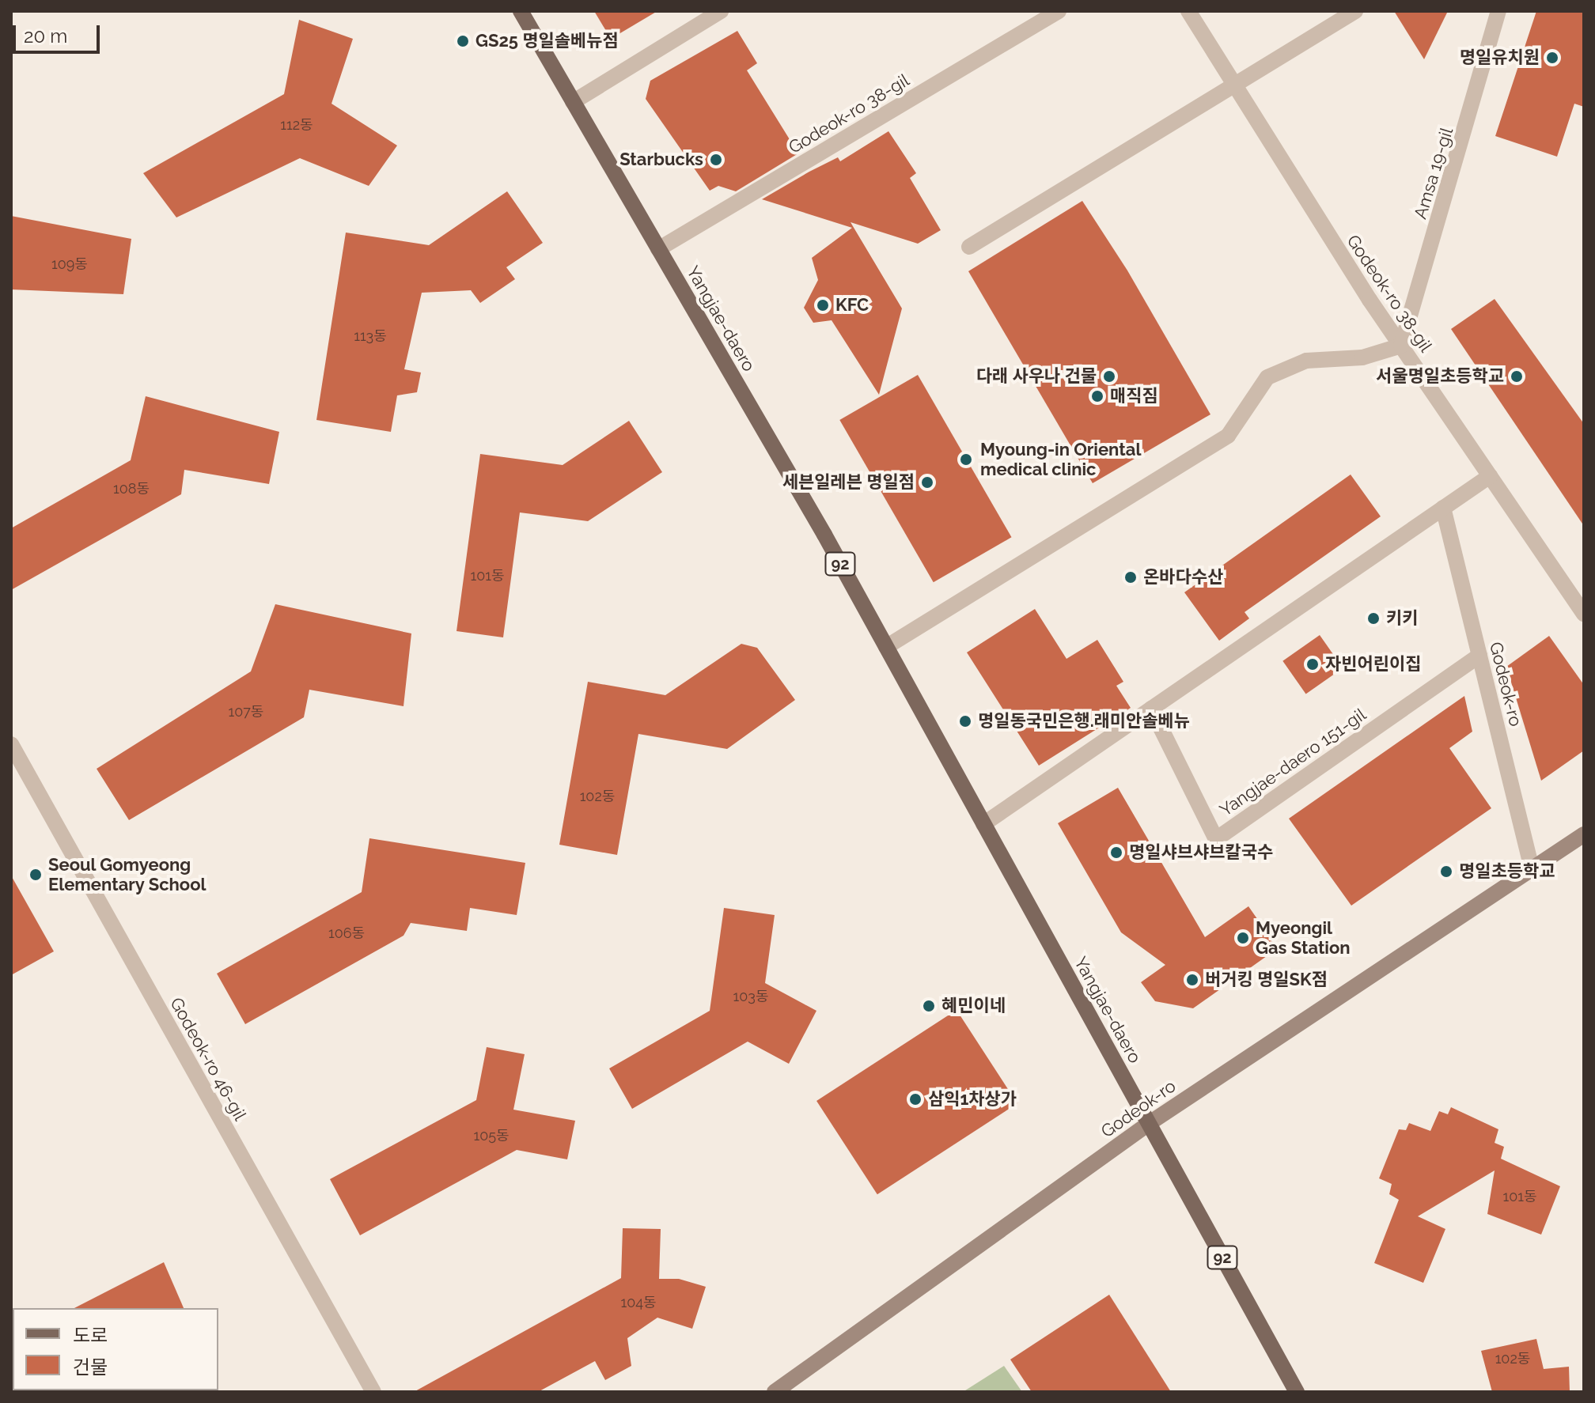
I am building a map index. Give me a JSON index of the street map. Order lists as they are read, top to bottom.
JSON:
{
  "streets": {
    "main road": ["Yangjae-daero", "92", "Godeok-ro"],
    "street": [
      "Godeok-ro 38-gil",
      "Amsa 19-gil",
      "Yangjae-daero 151-gil",
      "Godeok-ro 46-gil"
    ]
  },
  "crossings": [
    ["Godeok-ro 38-gil", "Amsa 19-gil"],
    ["Godeok-ro 38-gil", "Yangjae-daero"],
    ["Yangjae-daero", "Godeok-ro"],
    ["Godeok-ro", "Yangjae-daero 151-gil"]
  ],
  "places": [
    "GS25 명일솔베뉴점",
    "명일유치원",
    "Starbucks",
    "KFC",
    "다래 사우나 건물",
    "서울명일초등학교",
    "매직짐",
    "Myoung-in Oriental medical clinic",
    "세븐일레븐 명일점",
    "온바다수산",
    "키키",
    "자빈어린이집",
    "명일동국민은행.래미안솔베뉴",
    "명일샤브샤브칼국수",
    "명일초등학교",
    "Seoul Gomyeong Elementary School",
    "Myeongil Gas Station",
    "버거킹 명일SK점",
    "혜민이네",
    "삼익1차상가"
  ],
  "house_numbers": [
    "112동",
    "109동",
    "113동",
    "108동",
    "101동",
    "107동",
    "102동",
    "106동",
    "103동",
    "105동",
    "101동",
    "104동",
    "102동"
  ],
  "legend": ["도로", "건물"],
  "scale_bar": "20 m"
}
